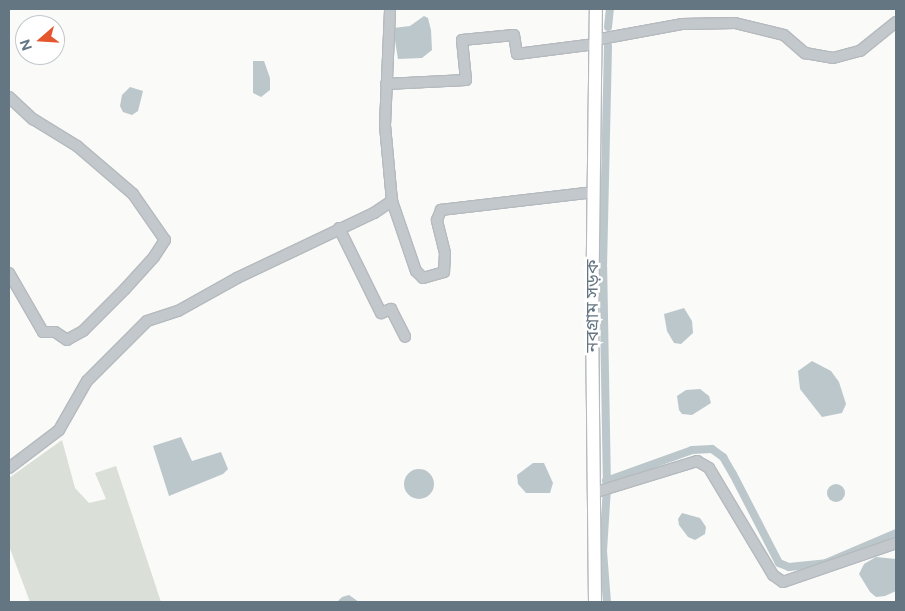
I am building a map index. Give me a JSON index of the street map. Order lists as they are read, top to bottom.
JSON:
{
  "streets": {
    "main road": ["নবগ্রাম সড়ক"]
  },
  "north": "left"
}
